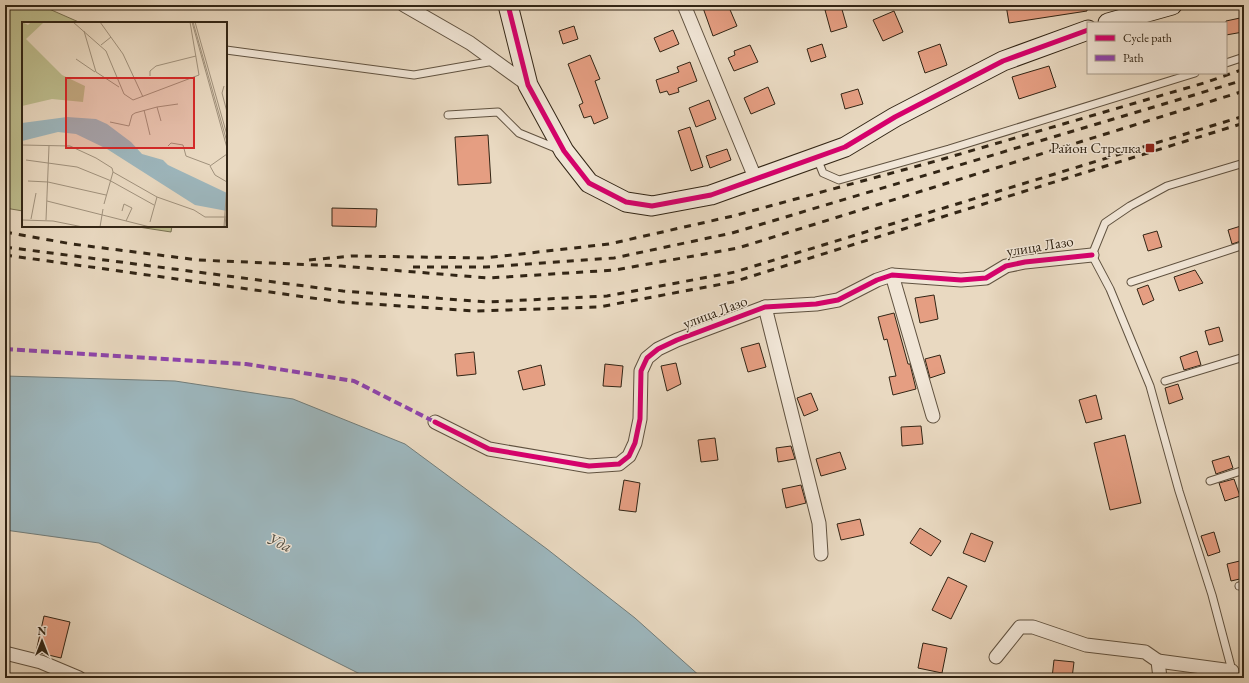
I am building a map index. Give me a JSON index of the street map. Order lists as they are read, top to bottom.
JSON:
{
  "streets": {
    "street": ["улица Лазо"]
  },
  "water": ["Уда"],
  "places": {
    "transit": ["Район Стрелка"]
  },
  "legend": ["Cycle path", "Path"],
  "north": "top"
}
